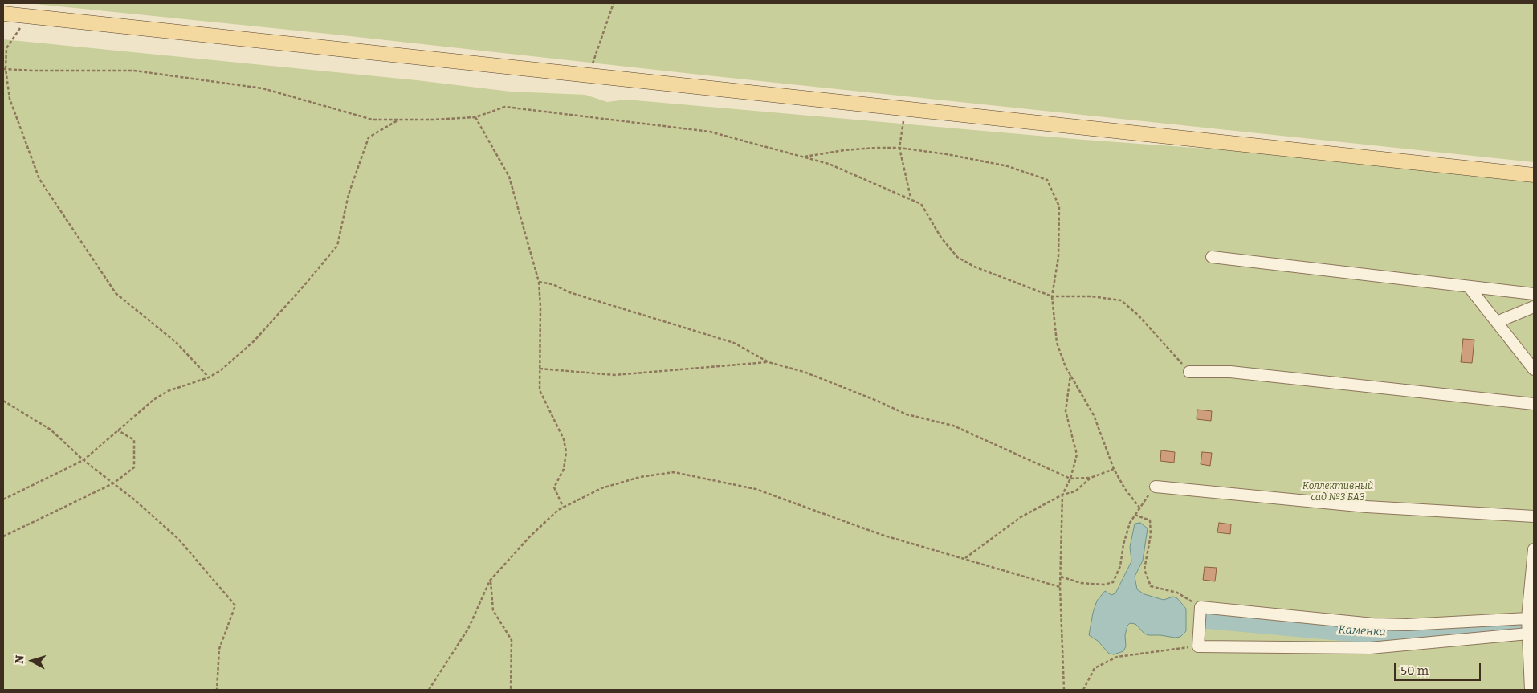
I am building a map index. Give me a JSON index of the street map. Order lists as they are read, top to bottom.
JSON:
{
  "water": ["Каменка"],
  "parks": ["Коллективный сад №3 БАЗ"],
  "scale_bar": "50 m",
  "north": "left"
}
